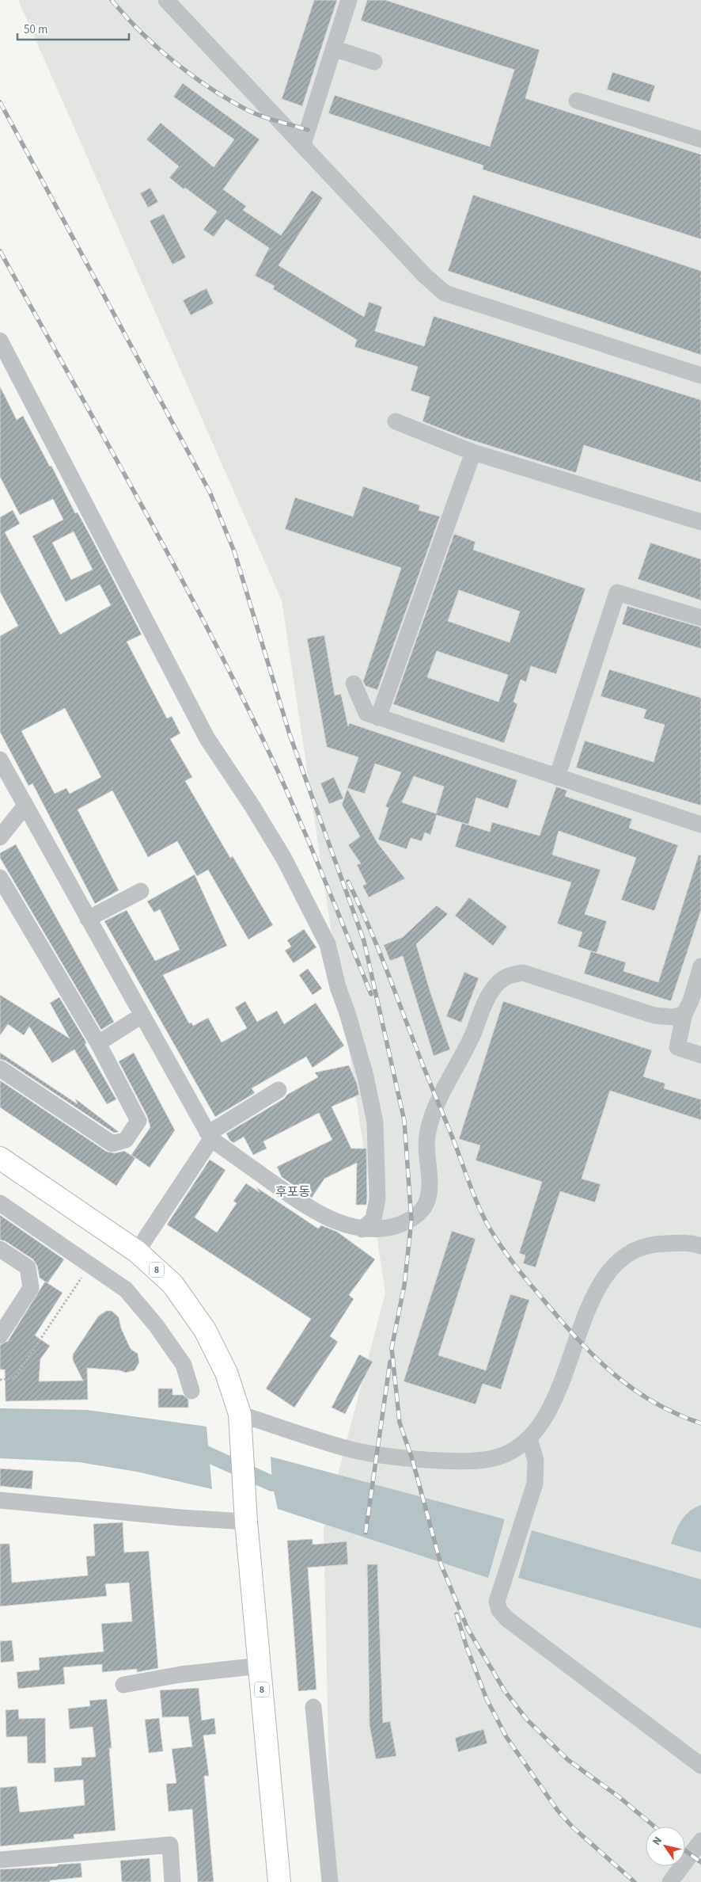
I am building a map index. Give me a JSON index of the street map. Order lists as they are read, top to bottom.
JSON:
{
  "streets": {
    "main road": ["8"]
  },
  "districts": ["후포동"],
  "scale_bar": "50 m",
  "north": "top left"
}
